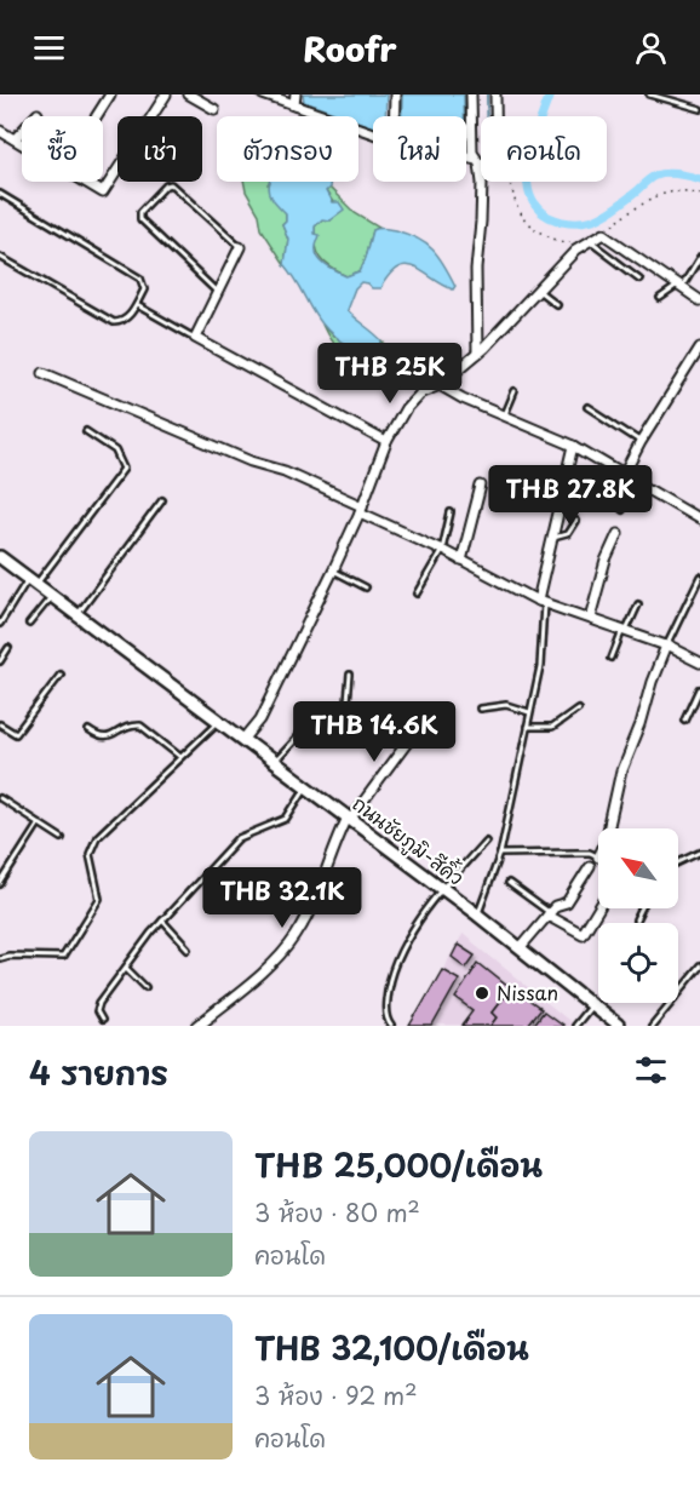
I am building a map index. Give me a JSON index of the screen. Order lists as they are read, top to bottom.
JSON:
{
  "streets": {
    "main road": ["ถนนชัยภูมิ-สีคิ้ว"]
  },
  "places": ["Nissan"],
  "north": "top left",
  "page": {
    "header": "Roofr",
    "chip": [
      "ซื้อ",
      "เช่า",
      "ตัวกรอง",
      "ใหม่",
      "คอนโด"
    ],
    "price": [
      "THB 25K",
      "THB 27.8K",
      "THB 14.6K",
      "THB 32.1K"
    ],
    "heading": "4 รายการ",
    "list": [
      {
        "name": "THB 25,000/เดือน",
        "note": "3 ห้อง · 80 m² · คอนโด"
      },
      {
        "name": "THB 32,100/เดือน",
        "note": "3 ห้อง · 92 m² · คอนโด"
      }
    ]
  }
}
